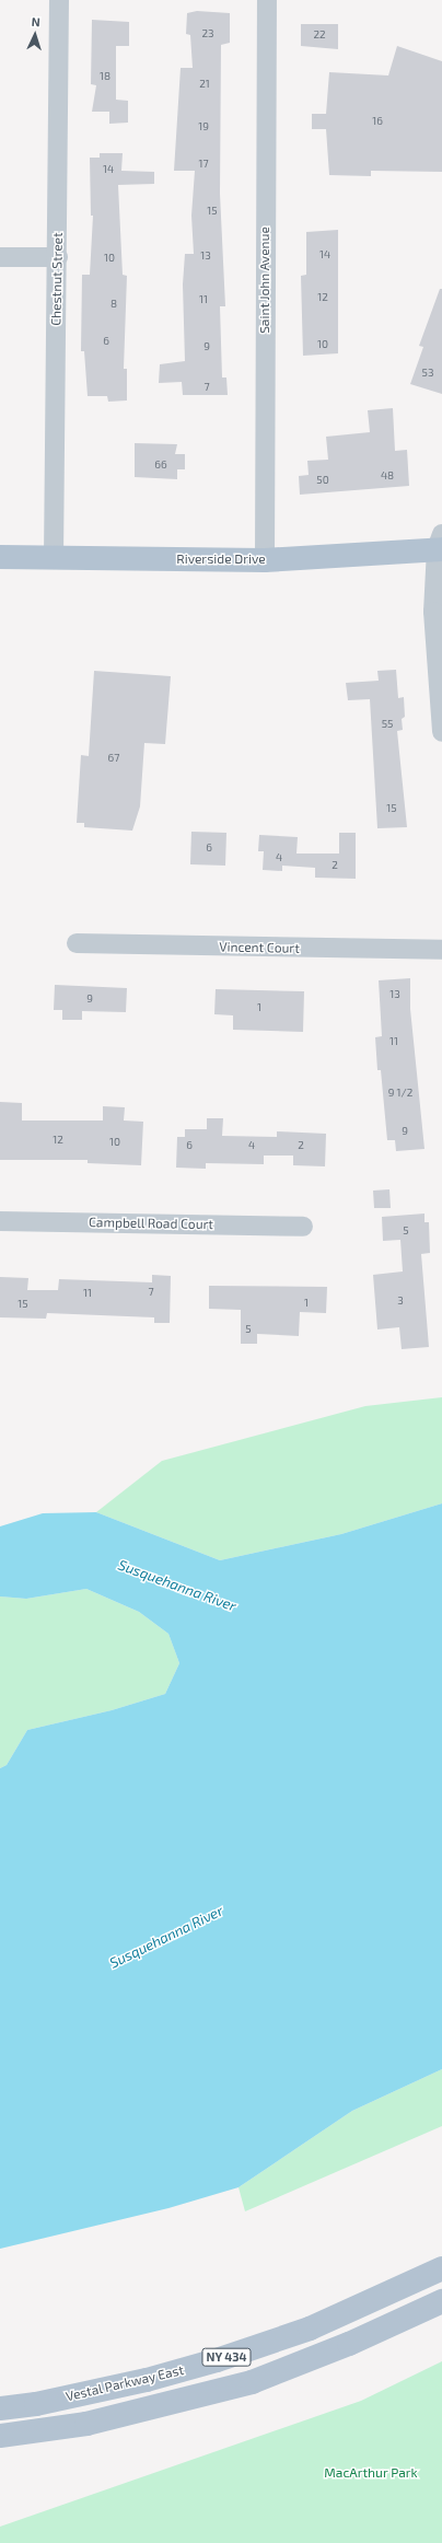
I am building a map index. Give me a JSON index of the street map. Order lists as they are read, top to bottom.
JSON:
{
  "streets": {
    "main road": ["Riverside Drive", "NY 434", "Vestal Parkway East"],
    "street": [
      "Chestnut Street",
      "Saint John Avenue",
      "Vincent Court",
      "Campbell Road Court"
    ]
  },
  "crossings": [
    ["Chestnut Street", "Riverside Drive"],
    ["Saint John Avenue", "Riverside Drive"]
  ],
  "water": ["Susquehanna River"],
  "parks": ["MacArthur Park"],
  "house_numbers": [
    "23",
    "22",
    "18",
    "21",
    "16",
    "19",
    "17",
    "14",
    "15",
    "14",
    "13",
    "10",
    "12",
    "11",
    "8",
    "6",
    "10",
    "9",
    "53",
    "7",
    "66",
    "48",
    "50",
    "55",
    "67",
    "15",
    "6",
    "4",
    "2",
    "13",
    "9",
    "1",
    "11",
    "9 1/2",
    "9",
    "12",
    "10",
    "6",
    "4",
    "2",
    "5",
    "7",
    "11",
    "3",
    "1",
    "15",
    "5"
  ],
  "north": "top"
}
